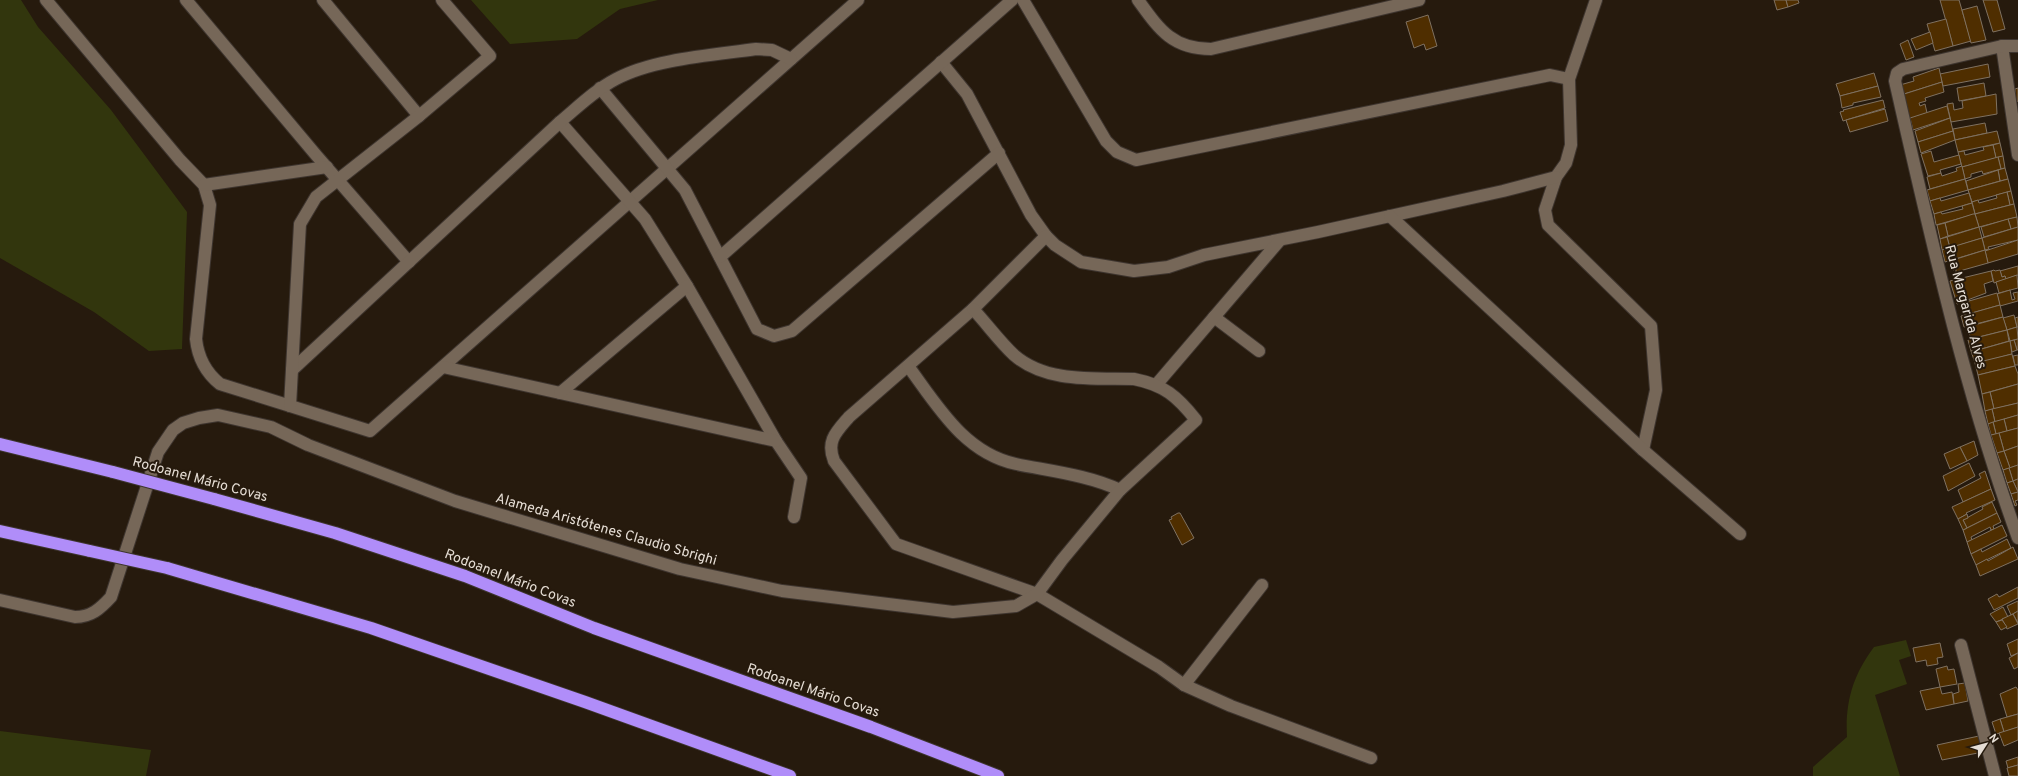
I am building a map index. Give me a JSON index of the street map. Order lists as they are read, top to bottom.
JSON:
{
  "streets": {
    "highway": ["Rodoanel Mário Covas"],
    "street": ["Rua Margarida Alves", "Alameda Aristótenes Claudio Sbrighi"]
  },
  "north": "top right"
}
